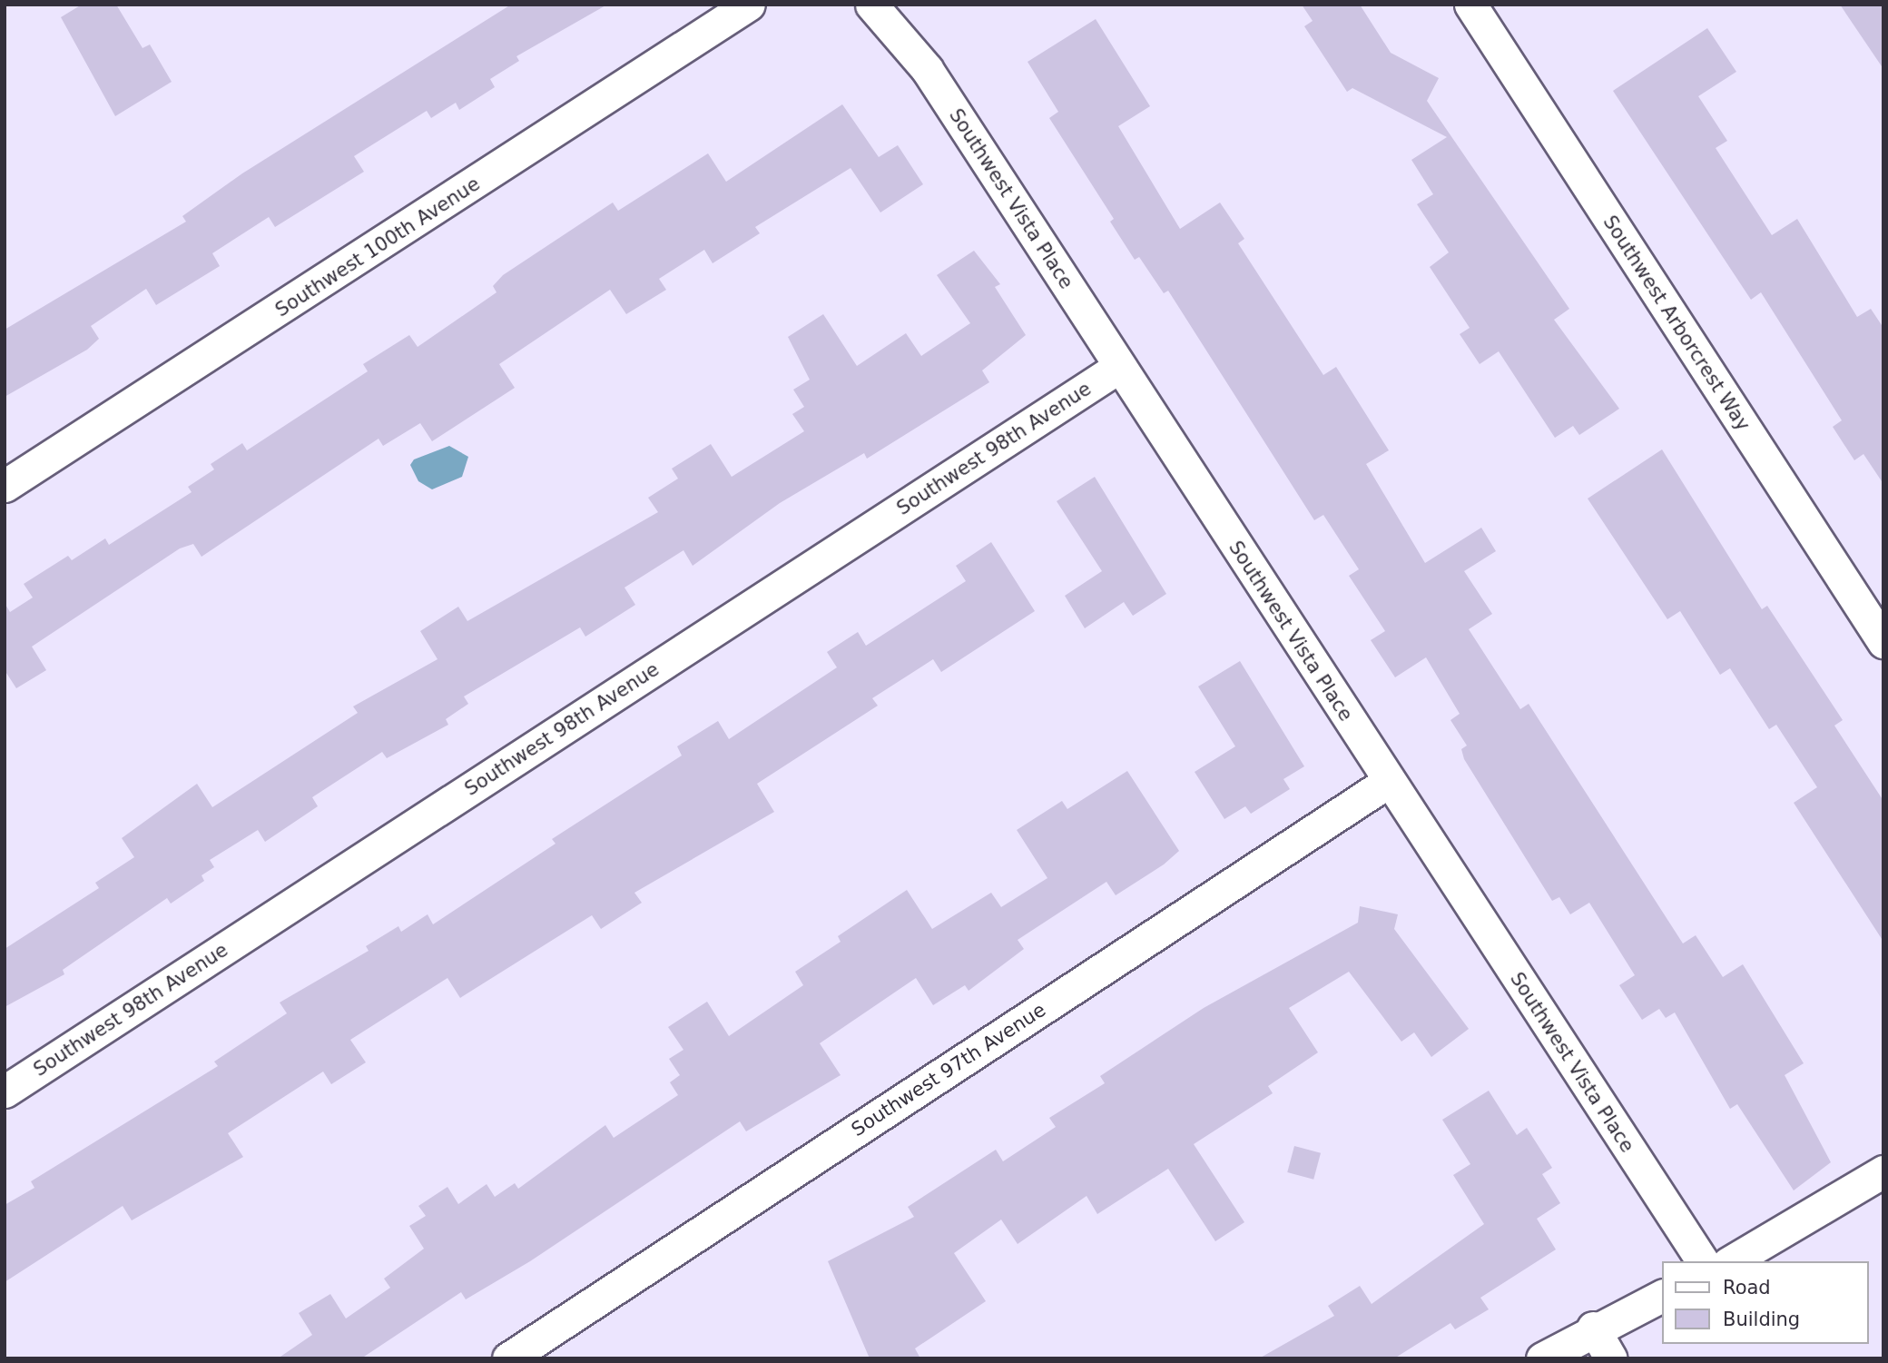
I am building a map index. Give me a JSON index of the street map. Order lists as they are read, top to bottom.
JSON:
{
  "streets": {
    "street": [
      "Southwest Vista Place",
      "Southwest 100th Avenue",
      "Southwest Arborcrest Way",
      "Southwest 98th Avenue",
      "Southwest 97th Avenue"
    ]
  },
  "crossings": [
    ["Southwest Vista Place", "Southwest 98th Avenue"],
    ["Southwest Vista Place", "Southwest 97th Avenue"]
  ],
  "legend": ["Road", "Building"]
}
